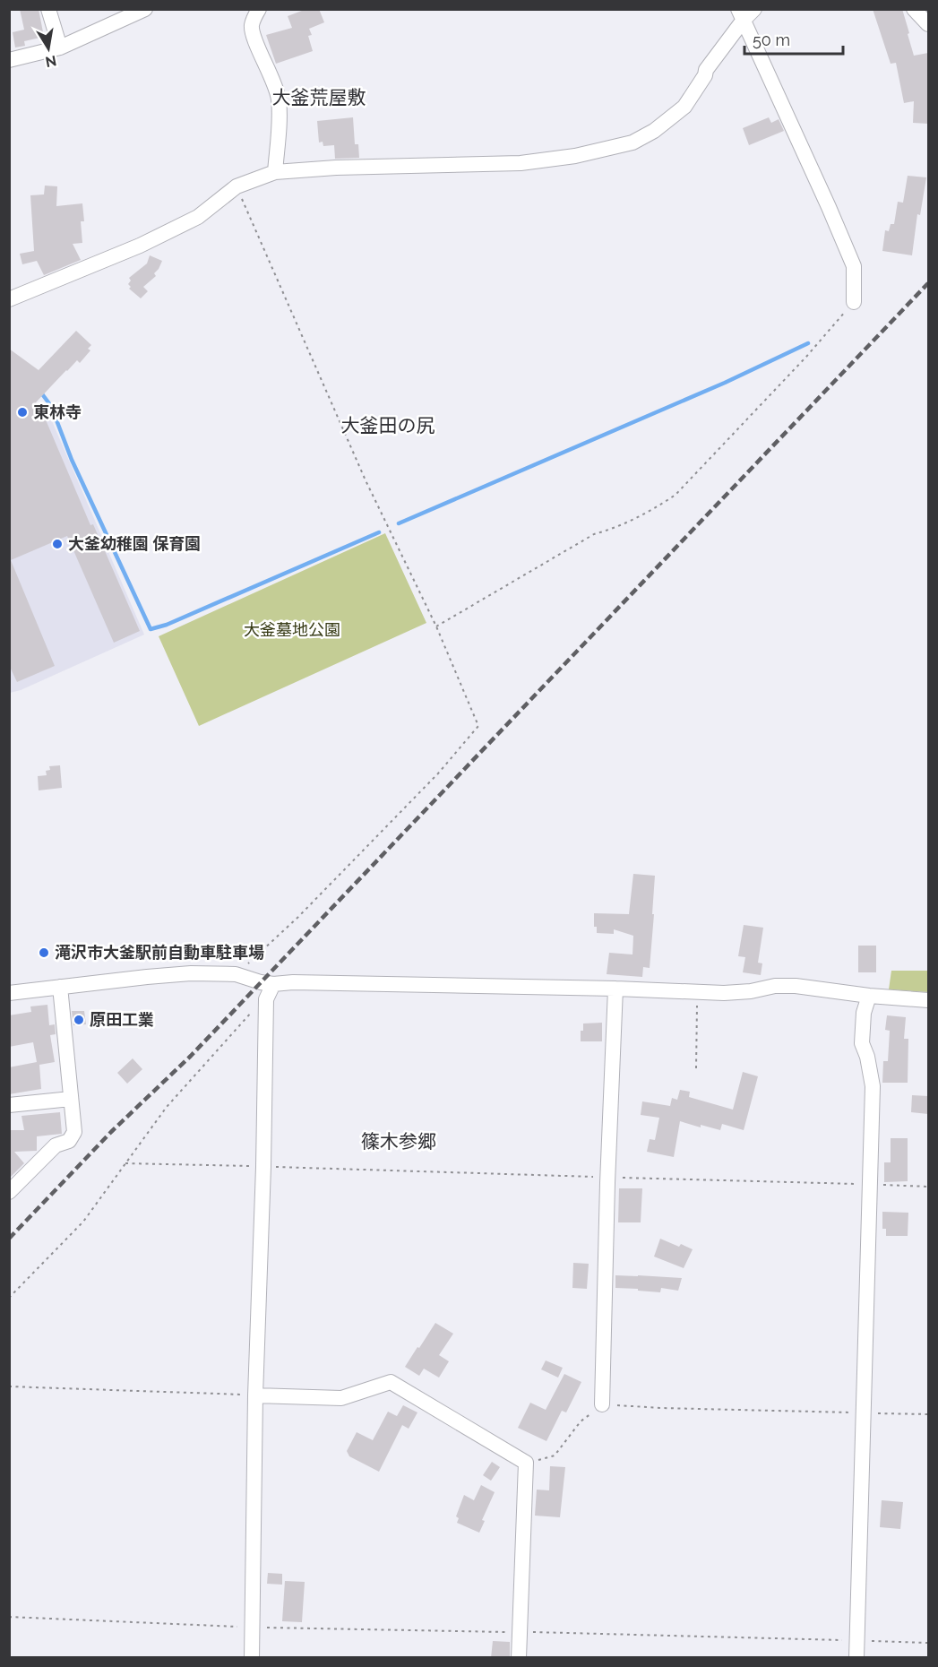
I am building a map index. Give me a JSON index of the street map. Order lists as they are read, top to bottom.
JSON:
{
  "districts": ["大釜荒屋敷", "大釜田の尻", "篠木参郷"],
  "parks": ["大釜墓地公園"],
  "places": [
    "東林寺",
    "大釜幼稚園 保育園",
    "滝沢市大釜駅前自動車駐車場",
    "原田工業"
  ],
  "scale_bar": "50 m",
  "north": "bottom"
}
